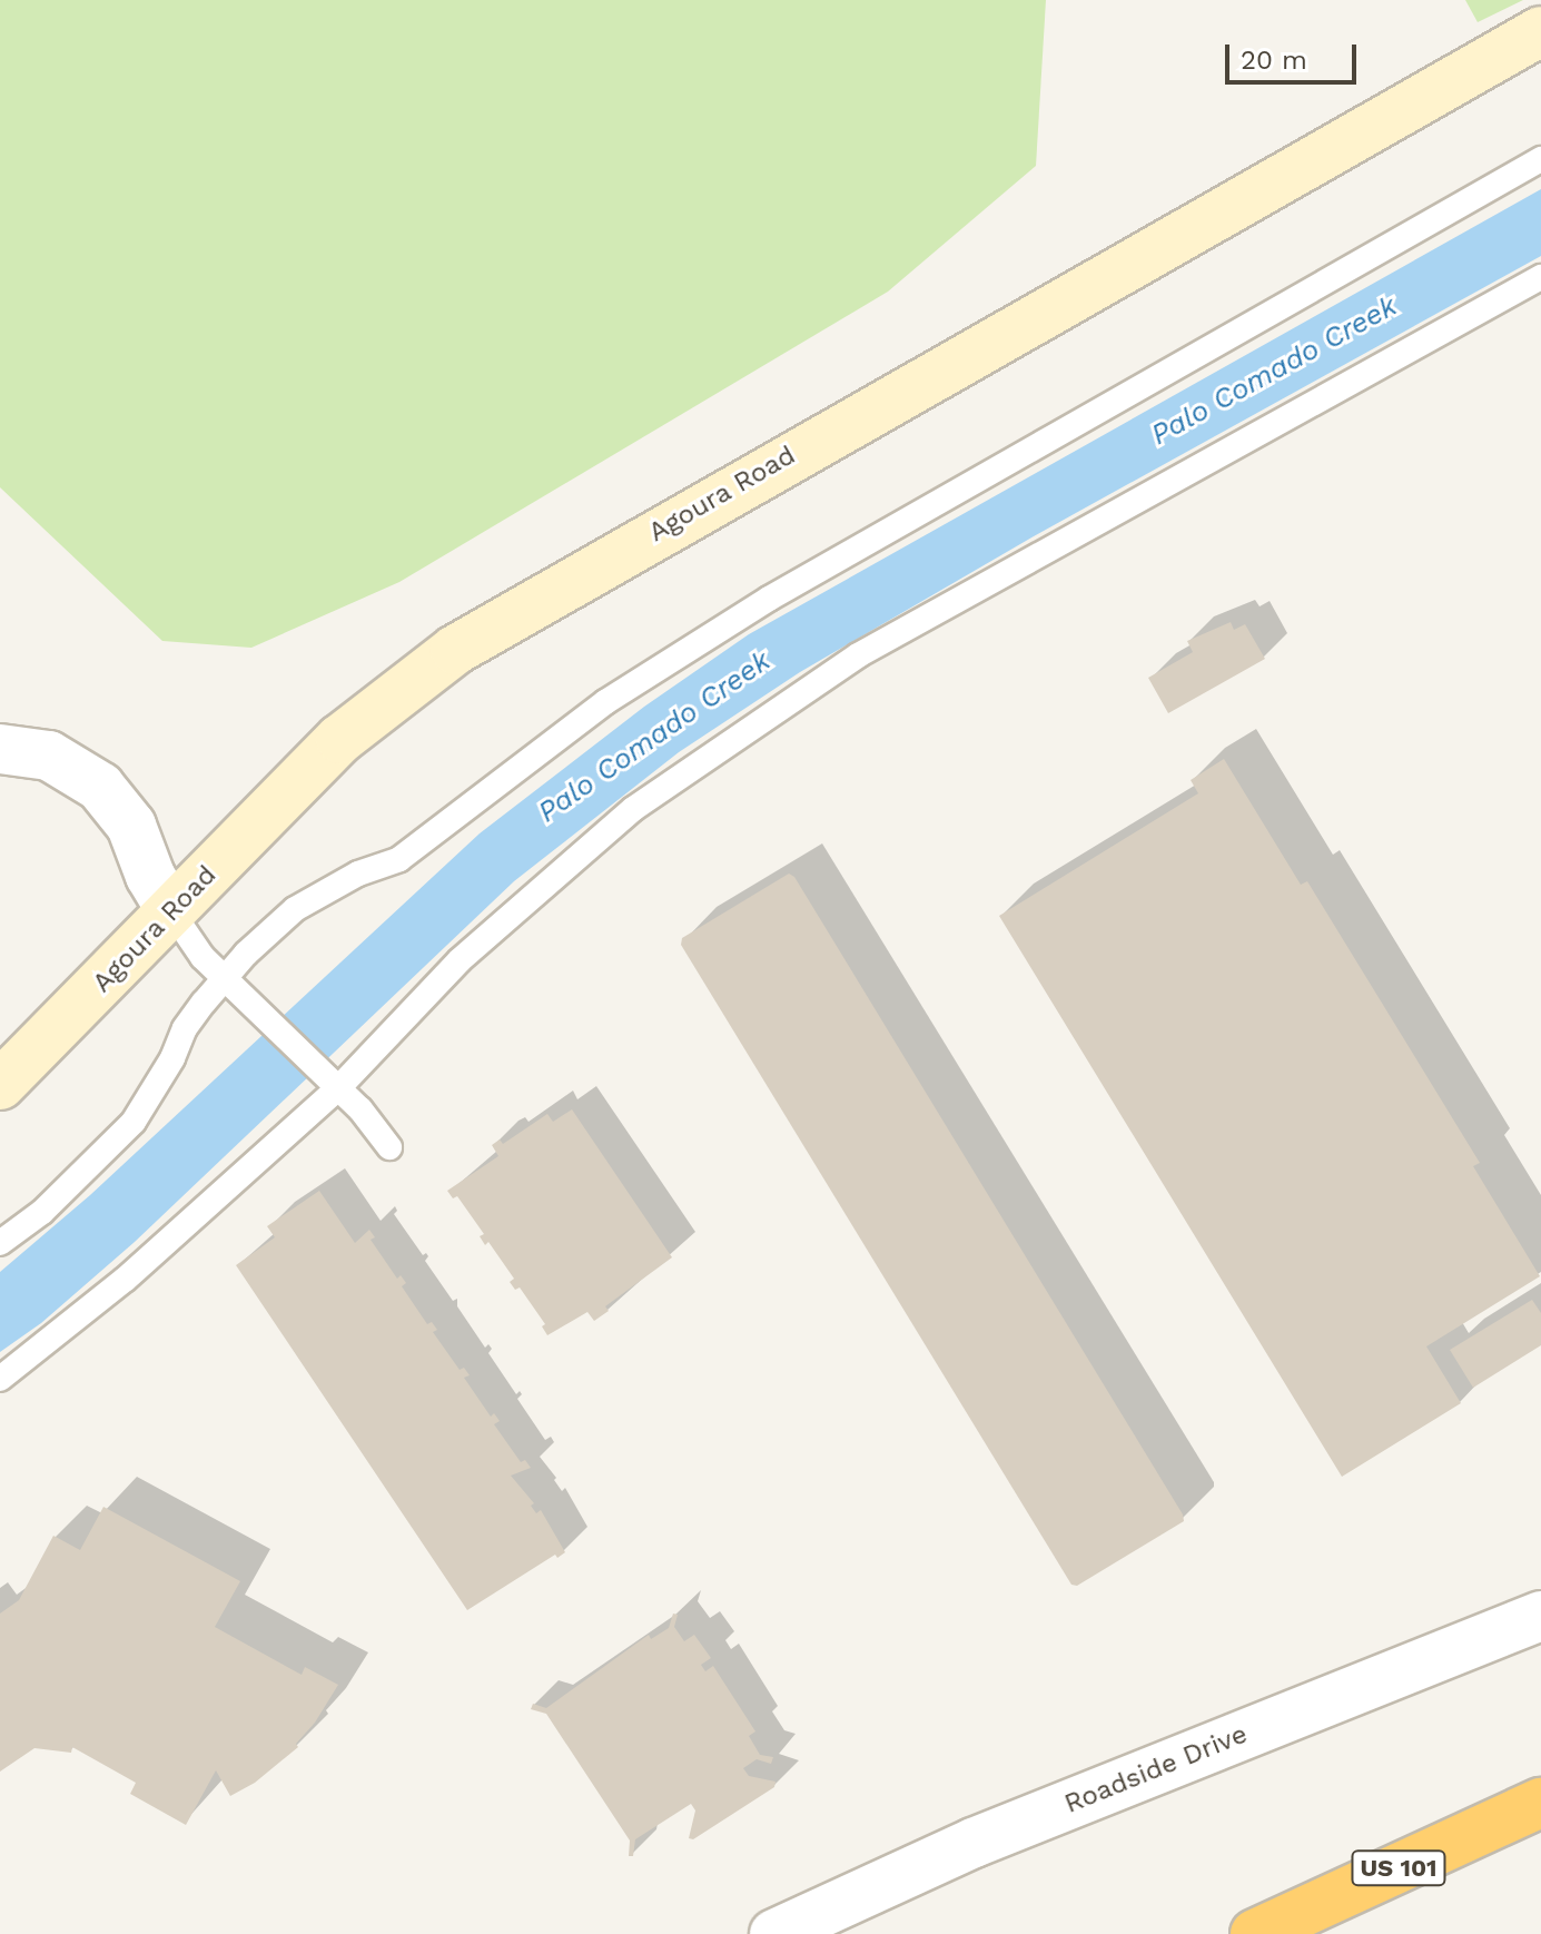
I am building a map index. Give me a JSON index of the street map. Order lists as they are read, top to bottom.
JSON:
{
  "streets": {
    "highway": ["US 101"],
    "main road": ["Agoura Road"],
    "street": ["Roadside Drive"]
  },
  "water": ["Palo Comado Creek"],
  "scale_bar": "20 m"
}
